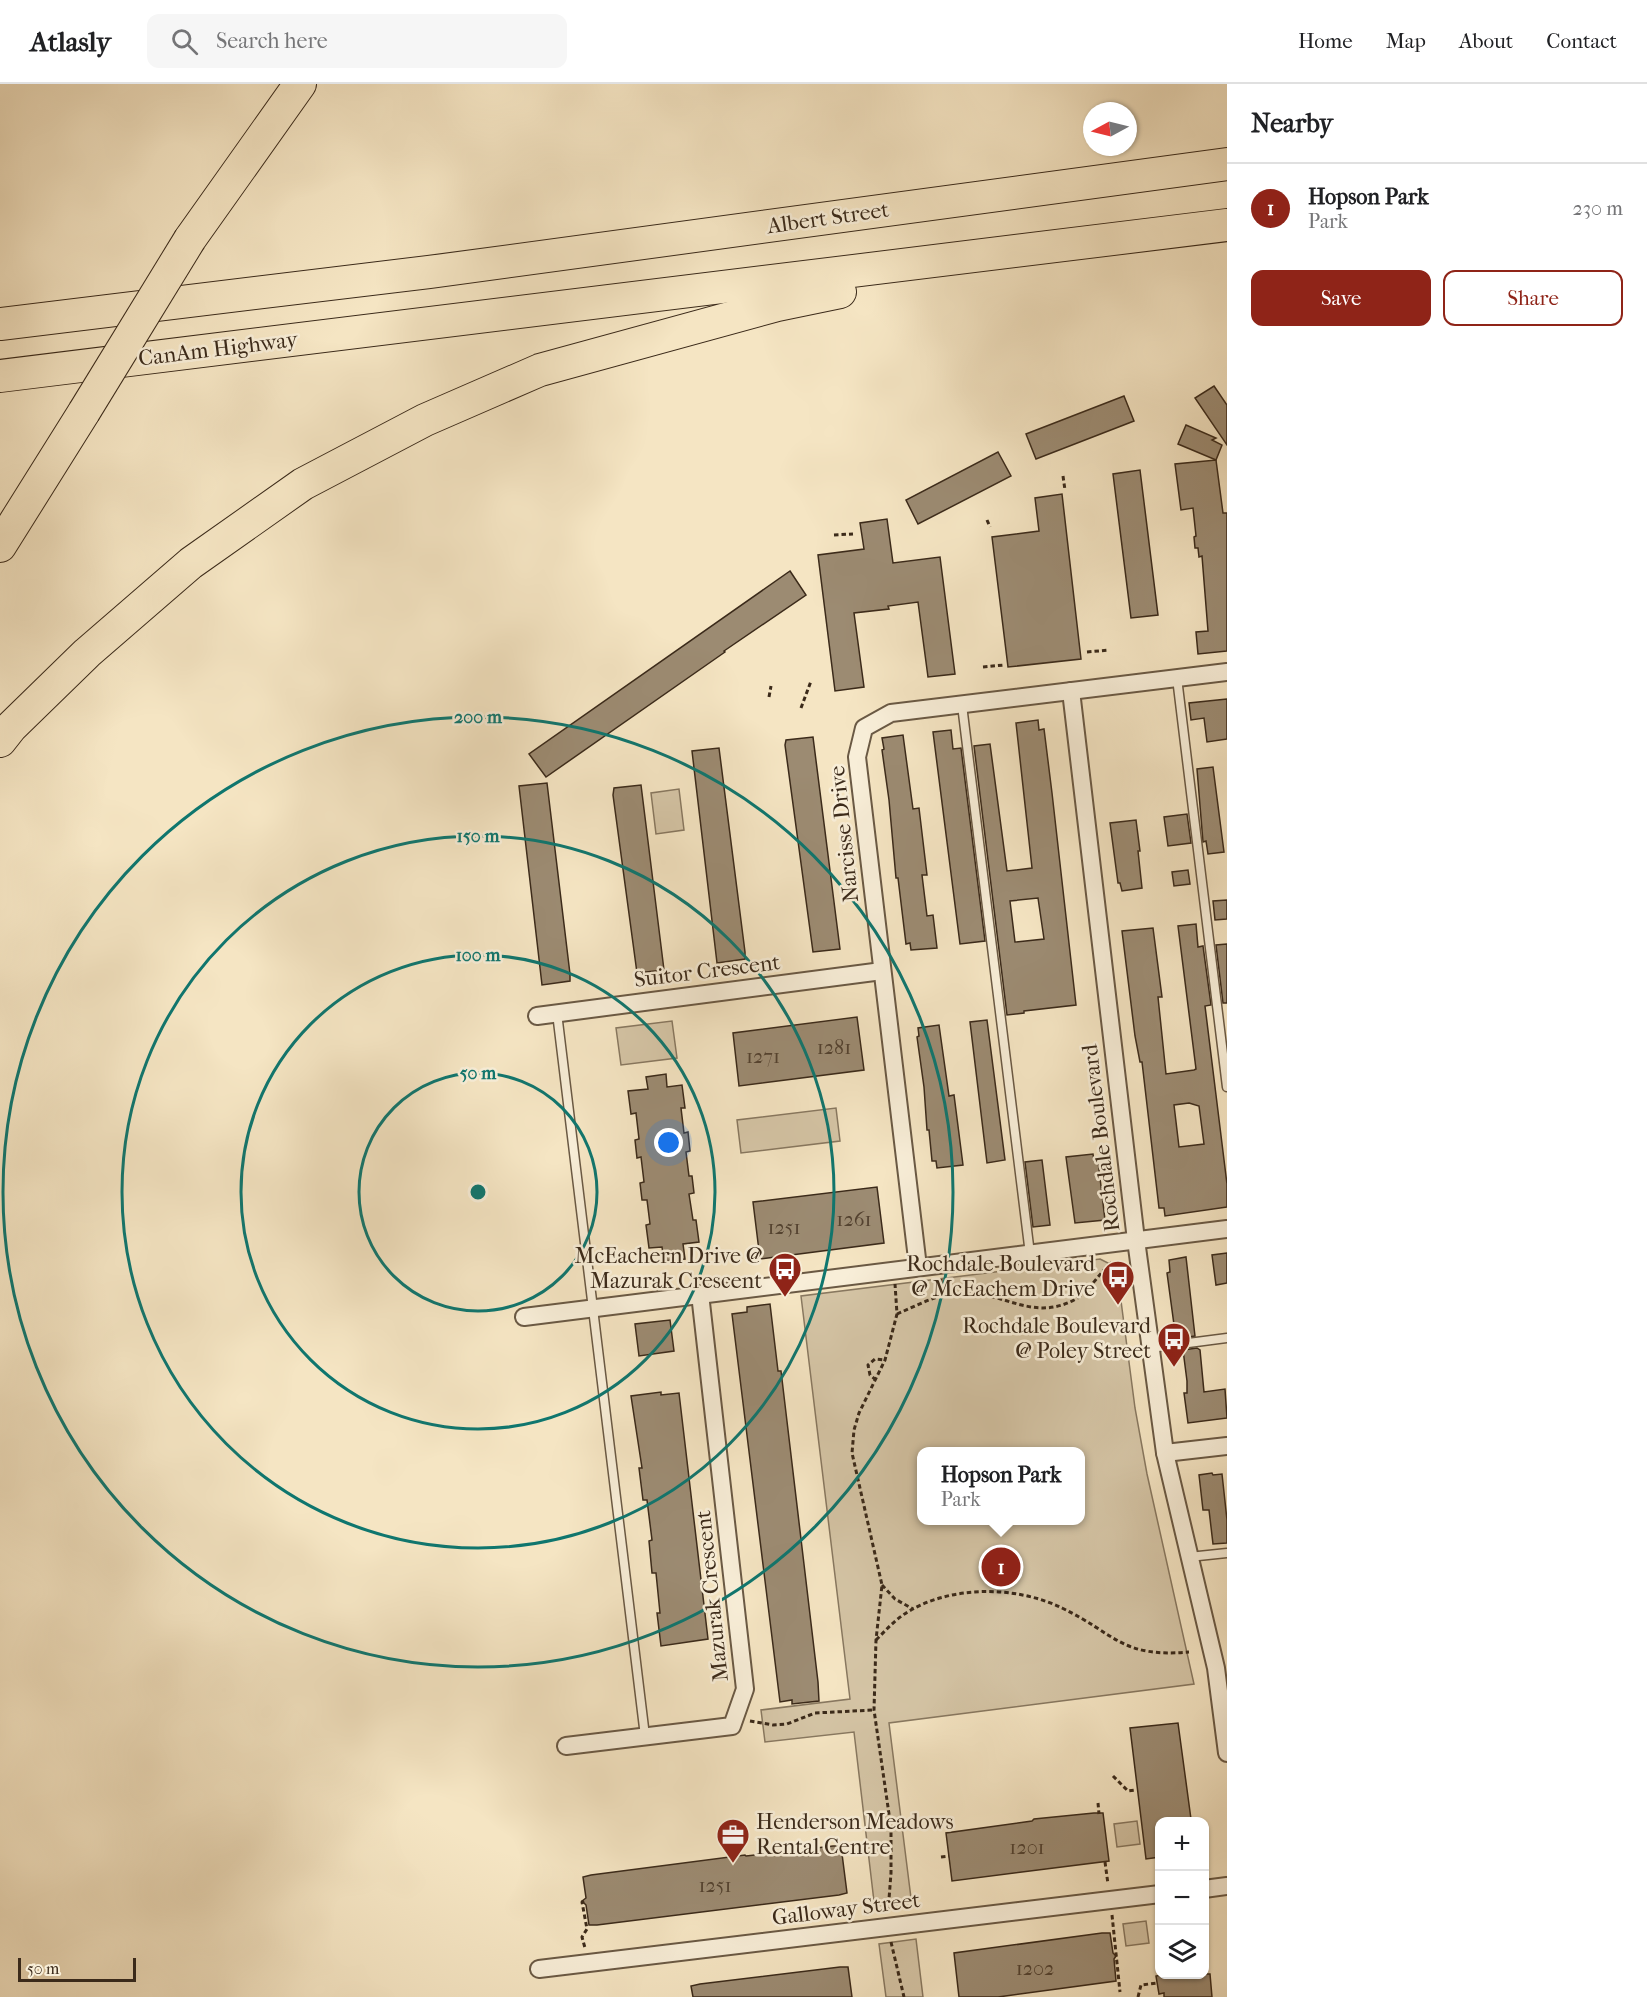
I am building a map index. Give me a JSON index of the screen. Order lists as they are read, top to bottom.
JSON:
{
  "streets": {
    "highway": ["Albert Street", "CanAm Highway"],
    "street": [
      "Narcisse Drive",
      "Suitor Crescent",
      "Rochdale Boulevard",
      "Mazurak Crescent",
      "Galloway Street"
    ]
  },
  "crossings": [
    ["Narcisse Drive", "Suitor Crescent"],
    ["Narcisse Drive", "Rochdale Boulevard"]
  ],
  "places": {
    "bus stop": ["McEachern Drive @ Mazurak Crescent", "Rochdale Boulevard @ McEachem Drive", "Rochdale Boulevard @ Poley Street"],
    "office": ["Henderson Meadows Rental Centre"]
  },
  "house_numbers": [
    "1281",
    "1271",
    "1261",
    "1251",
    "1201",
    "1251",
    "1202"
  ],
  "scale_bar": "50 m",
  "north": "left",
  "page": {
    "header": "Atlasly",
    "search": "Search here",
    "nav": [
      "Home",
      "Map",
      "About",
      "Contact"
    ],
    "heading": "Nearby",
    "list": [
      {
        "mark": "1",
        "name": "Hopson Park",
        "note": "Park",
        "value": "230 m"
      }
    ],
    "buttons": ["Save", "Share"],
    "popup": ["Hopson Park", "Park"],
    "pins": "1",
    "map_buttons": ["+", "−"],
    "scale": "50 m"
  },
  "rings": [
    "200 m",
    "150 m",
    "100 m",
    "50 m"
  ]
}
